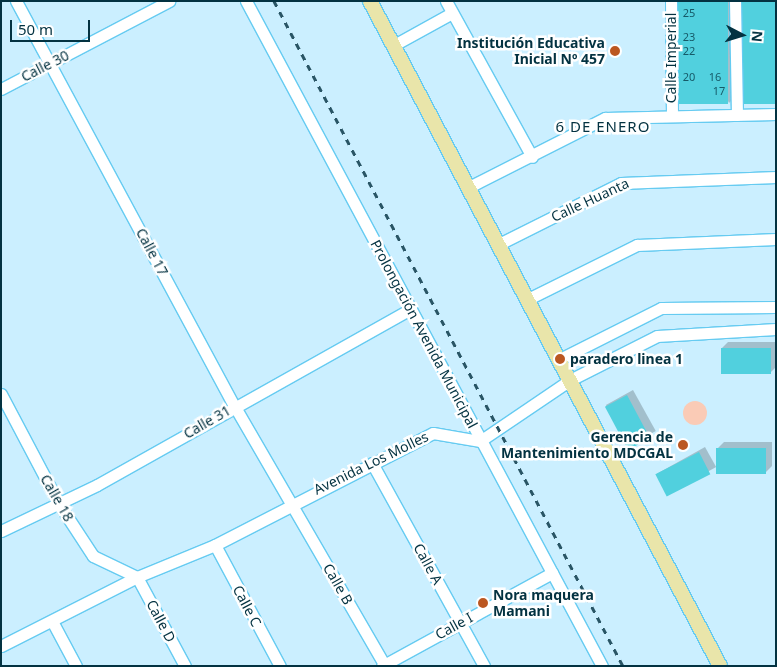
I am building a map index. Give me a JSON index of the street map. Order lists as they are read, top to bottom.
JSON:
{
  "streets": {
    "street": [
      "Calle Imperial",
      "Calle 30",
      "Calle Huanta",
      "Calle 17",
      "Prolongación Avenida Municipal",
      "Calle 31",
      "Avenida Los Molles",
      "Calle 18",
      "Calle A",
      "Calle B",
      "Calle C",
      "Calle D",
      "Calle I"
    ]
  },
  "crossings": [
    ["Calle 30", "Calle 17"],
    ["Calle 17", "Calle 31"],
    ["Calle 17", "Avenida Los Molles"],
    ["Calle 17", "Calle B"],
    ["Prolongación Avenida Municipal", "Calle 31"],
    ["Prolongación Avenida Municipal", "Avenida Los Molles"],
    ["Prolongación Avenida Municipal", "Calle I"],
    ["Calle 31", "Calle 18"],
    ["Avenida Los Molles", "Calle 18"],
    ["Avenida Los Molles", "Calle A"],
    ["Avenida Los Molles", "Calle B"],
    ["Avenida Los Molles", "Calle C"],
    ["Avenida Los Molles", "Calle D"],
    ["Calle 18", "Calle D"],
    ["Calle A", "Calle I"],
    ["Calle B", "Calle I"]
  ],
  "districts": ["6 DE ENERO"],
  "places": [
    "Institución Educativa Inicial Nº 457",
    "paradero linea 1",
    "Gerencia de Mantenimiento MDCGAL",
    "Nora maquera Mamani"
  ],
  "house_numbers": [
    "25",
    "23",
    "22",
    "20",
    "16",
    "17"
  ],
  "scale_bar": "50 m",
  "north": "right"
}
